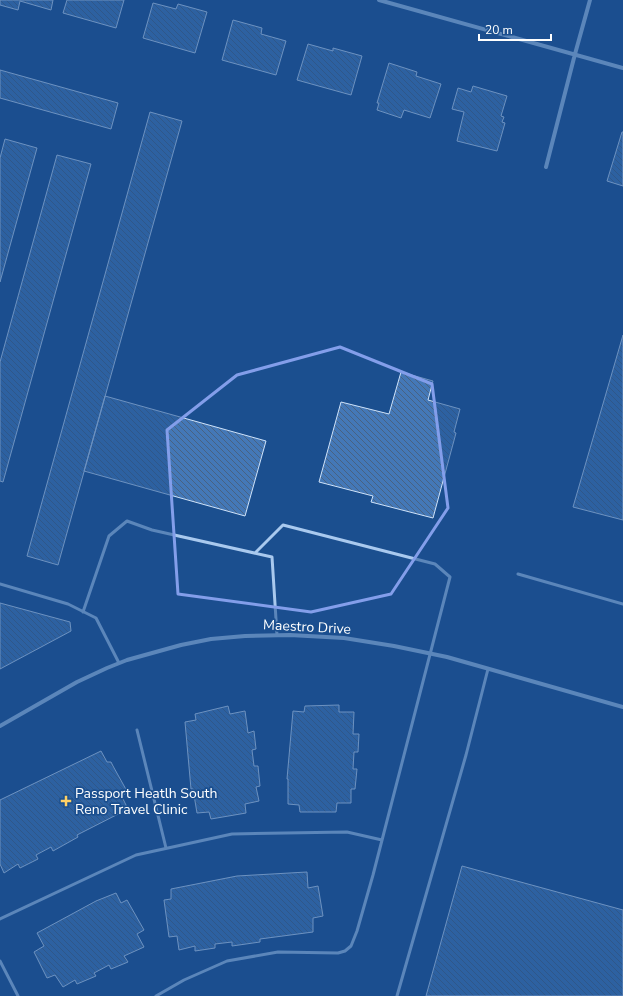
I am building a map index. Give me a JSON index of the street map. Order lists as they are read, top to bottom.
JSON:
{
  "streets": {
    "street": ["Maestro Drive"]
  },
  "places": {
    "health": ["Passport Heatlh South Reno Travel Clinic"]
  },
  "scale_bar": "20 m"
}
